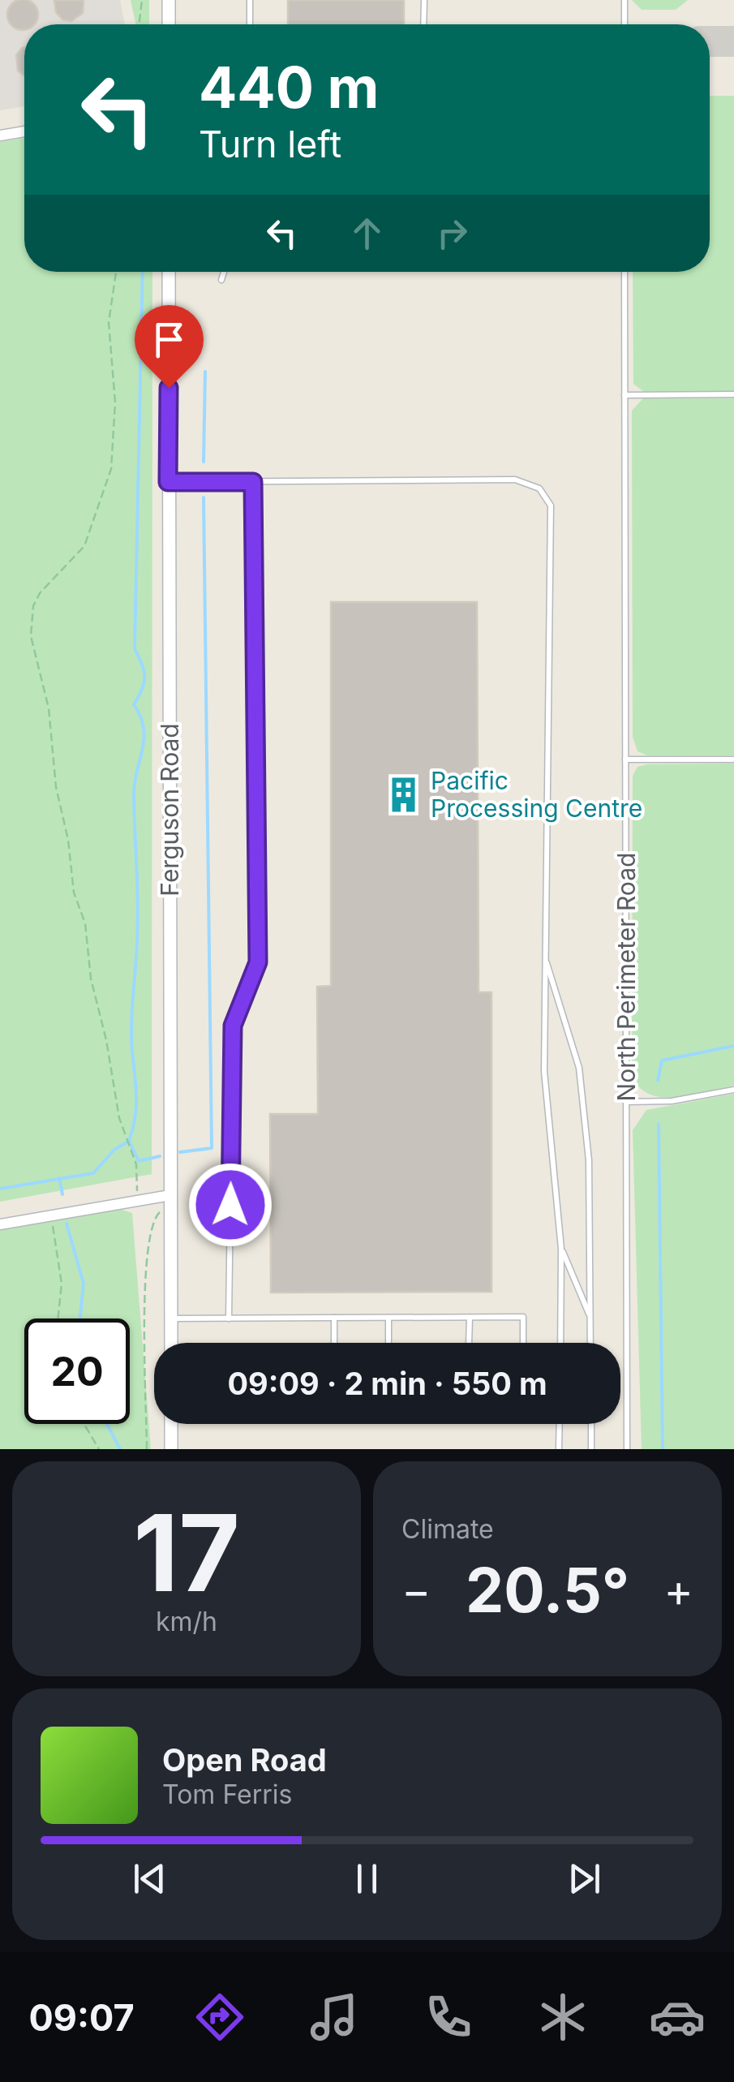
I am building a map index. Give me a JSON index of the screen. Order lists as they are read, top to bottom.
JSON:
{
  "streets": {
    "street": ["Ferguson Road"],
    "lane": ["North Perimeter Road"]
  },
  "places": {
    "building": ["Pacific Processing Centre"]
  },
  "page": {
    "turn": ["440 m", "Turn left"],
    "limit": "20",
    "trip": "09:09 · 2 min · 550 m",
    "tile": [
      ["17", "km/h"],
      "Climate"
    ],
    "heat": ["−", "20.5°", "+"],
    "song": ["Open Road", "Tom Ferris"],
    "tabs": "09:07"
  }
}
